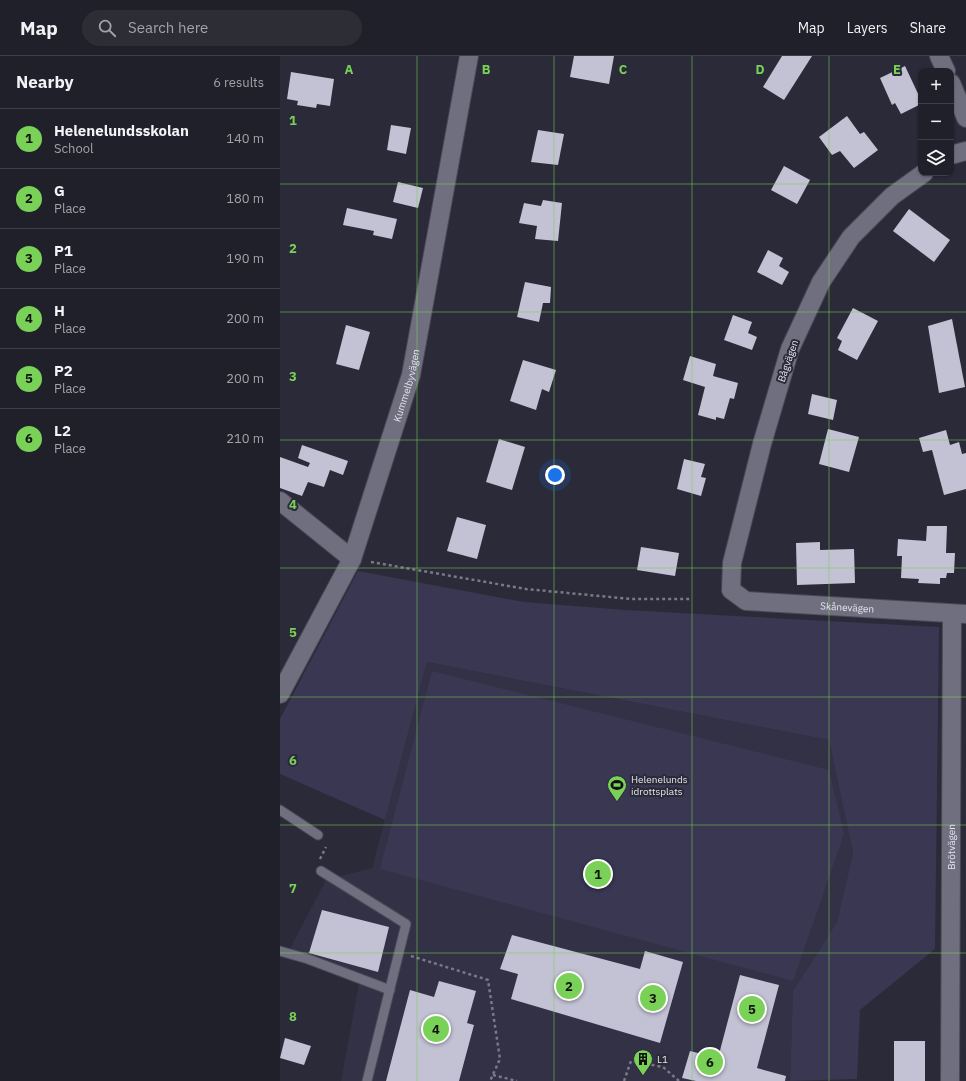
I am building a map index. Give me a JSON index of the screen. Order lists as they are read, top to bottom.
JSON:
{
  "streets": {
    "street": [
      "Bågvägen",
      "Kummelbyvägen",
      "Skånevägen",
      "Brötvägen"
    ]
  },
  "crossings": [
    ["Bågvägen", "Skånevägen"],
    ["Skånevägen", "Brötvägen"]
  ],
  "places": {
    "sports": ["Helenelunds idrottsplats"],
    "building": ["L1"]
  },
  "page": {
    "header": "Map",
    "search": "Search here",
    "nav": ["Map", "Layers", "Share"],
    "heading": ["Nearby", "6 results"],
    "map_buttons": ["+", "−"],
    "list": [
      {
        "mark": "1",
        "name": "Helenelundsskolan",
        "note": "School",
        "value": "140 m"
      },
      {
        "mark": "2",
        "name": "G",
        "note": "Place",
        "value": "180 m"
      },
      {
        "mark": "3",
        "name": "P1",
        "note": "Place",
        "value": "190 m"
      },
      {
        "mark": "4",
        "name": "H",
        "note": "Place",
        "value": "200 m"
      },
      {
        "mark": "5",
        "name": "P2",
        "note": "Place",
        "value": "200 m"
      },
      {
        "mark": "6",
        "name": "L2",
        "note": "Place",
        "value": "210 m"
      }
    ],
    "pins": [
      "1",
      "2",
      "3",
      "5",
      "4",
      "6"
    ]
  },
  "grid": {
    "columns": [
      "A",
      "B",
      "C",
      "D",
      "E"
    ],
    "rows": [
      "1",
      "2",
      "3",
      "4",
      "5",
      "6",
      "7",
      "8"
    ]
  }
}
